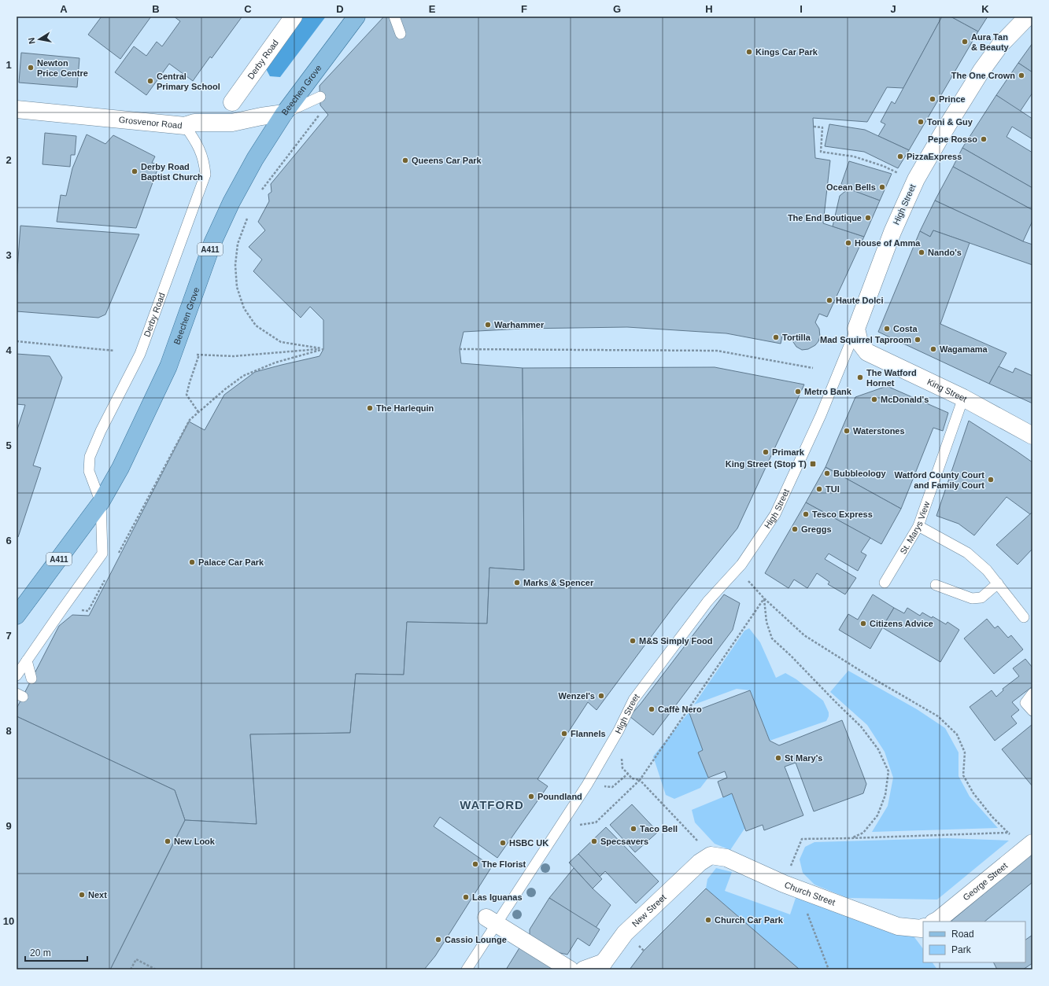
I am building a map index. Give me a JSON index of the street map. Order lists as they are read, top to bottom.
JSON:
{
  "streets": {
    "main road": ["Beechen Grove", "A411"],
    "street": [
      "Derby Road",
      "Grosvenor Road",
      "High Street",
      "King Street",
      "George Street",
      "Church Street",
      "New Street"
    ],
    "lane": ["St. Marys View"]
  },
  "crossings": [
    ["Derby Road", "Beechen Grove"],
    ["Derby Road", "Grosvenor Road"],
    ["Beechen Grove", "Grosvenor Road"],
    ["High Street", "King Street"],
    ["King Street", "St. Marys View"],
    ["Church Street", "New Street"]
  ],
  "districts": ["WATFORD"],
  "places": {
    "other": [
      "Aura Tan & Beauty",
      "Kings Car Park",
      "Newton Price Centre",
      "The One Crown",
      "Central Primary School",
      "Prince",
      "Toni & Guy",
      "Pepe Rosso",
      "PizzaExpress",
      "Queens Car Park",
      "Derby Road Baptist Church",
      "Ocean Bells",
      "The End Boutique",
      "House of Amma",
      "Nando's",
      "Haute Dolci",
      "Warhammer",
      "Costa",
      "Tortilla",
      "Mad Squirrel Taproom",
      "Wagamama",
      "The Watford Hornet",
      "Metro Bank",
      "McDonald's",
      "The Harlequin",
      "Waterstones",
      "Primark",
      "Bubbleology",
      "Watford County Court and Family Court",
      "TUI",
      "Tesco Express",
      "Greggs",
      "Palace Car Park",
      "Marks & Spencer",
      "Citizens Advice",
      "M&S Simply Food",
      "Wenzel's",
      "Caffè Nero",
      "Flannels",
      "St Mary's",
      "Poundland",
      "Taco Bell",
      "New Look",
      "Specsavers",
      "HSBC UK",
      "The Florist",
      "Next",
      "Las Iguanas",
      "Church Car Park",
      "Cassio Lounge"
    ],
    "transit": ["King Street (Stop T)"]
  },
  "legend": ["Road", "Park"],
  "scale_bar": "20 m",
  "north": "left",
  "grid": {
    "columns": [
      "A",
      "B",
      "C",
      "D",
      "E",
      "F",
      "G",
      "H",
      "I",
      "J",
      "K"
    ],
    "rows": [
      "1",
      "2",
      "3",
      "4",
      "5",
      "6",
      "7",
      "8",
      "9",
      "10"
    ]
  }
}
